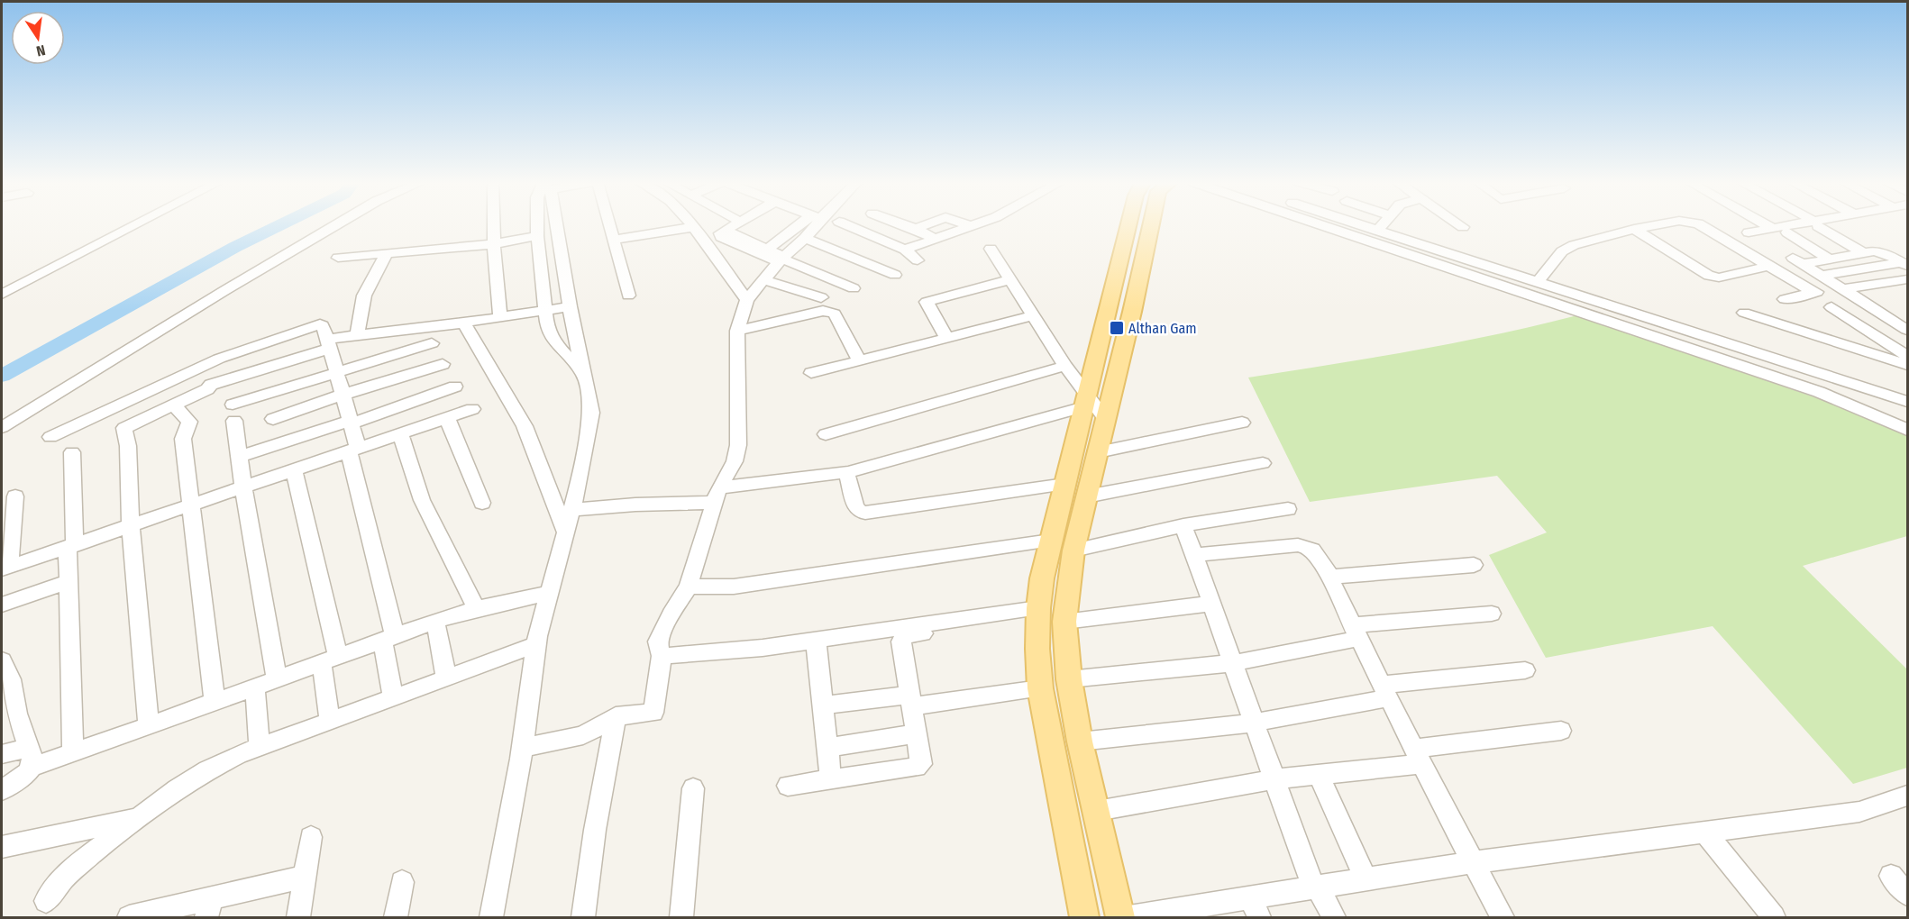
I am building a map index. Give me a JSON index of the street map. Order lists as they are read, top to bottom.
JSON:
{
  "places": {
    "transit": ["Althan Gam"]
  },
  "north": "bottom"
}
